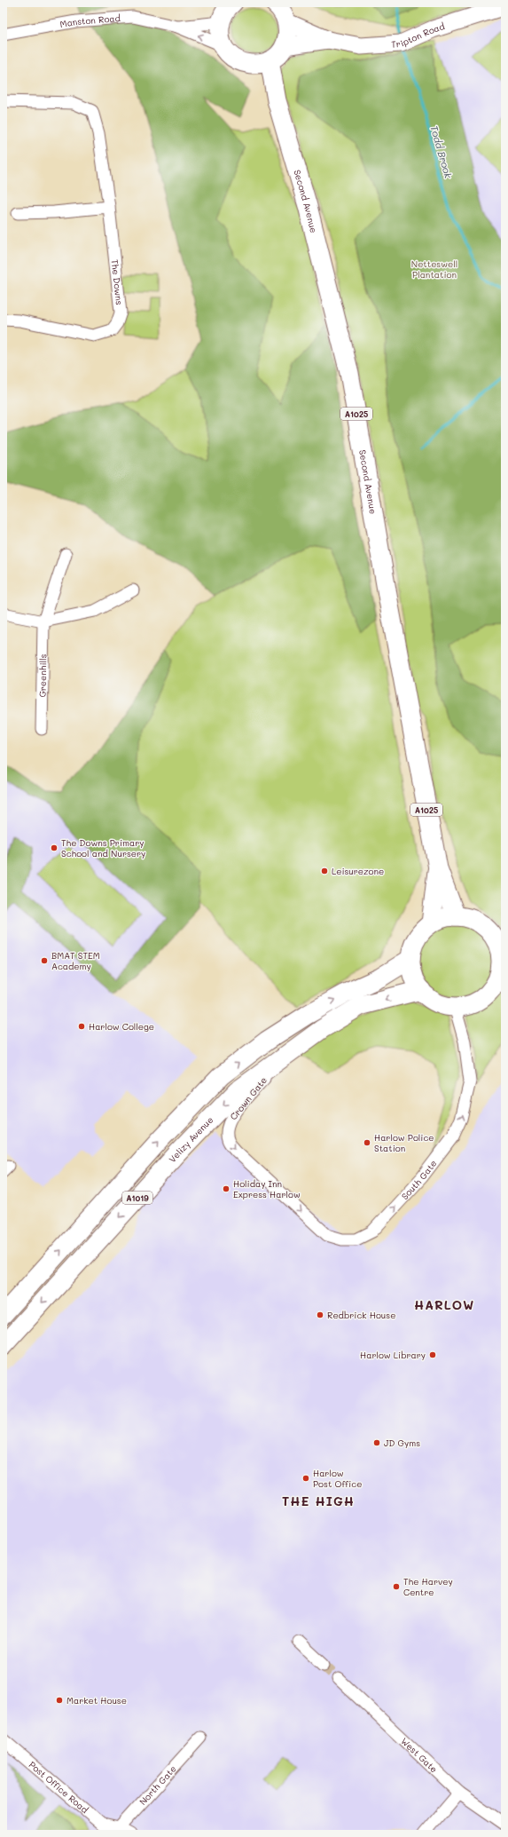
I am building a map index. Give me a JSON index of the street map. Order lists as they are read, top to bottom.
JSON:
{
  "streets": {
    "main road": [
      "Second Avenue",
      "A1025",
      "Velizy Avenue",
      "A1019"
    ],
    "street": [
      "Manston Road",
      "Tripton Road",
      "The Downs",
      "Greenhills",
      "Crown Gate",
      "South Gate",
      "West Gate",
      "North Gate",
      "Post Office Road"
    ]
  },
  "crossings": [
    ["Second Avenue", "Velizy Avenue"],
    ["Second Avenue", "South Gate"],
    ["Second Avenue", "A1019"],
    ["Crown Gate", "Velizy Avenue"],
    ["Crown Gate", "South Gate"],
    ["Velizy Avenue", "South Gate"],
    ["Velizy Avenue", "A1019"],
    ["South Gate", "A1019"],
    ["North Gate", "Post Office Road"]
  ],
  "districts": ["HARLOW", "THE HIGH"],
  "water": ["Todd Brook"],
  "parks": ["Netteswell Plantation"],
  "places": [
    "The Downs Primary School and Nursery",
    "Leisurezone",
    "BMAT STEM Academy",
    "Harlow College",
    "Harlow Police Station",
    "Holiday Inn Express Harlow",
    "Redbrick House",
    "Harlow Library",
    "JD Gyms",
    "Harlow Post Office",
    "The Harvey Centre",
    "Market House"
  ]
}
